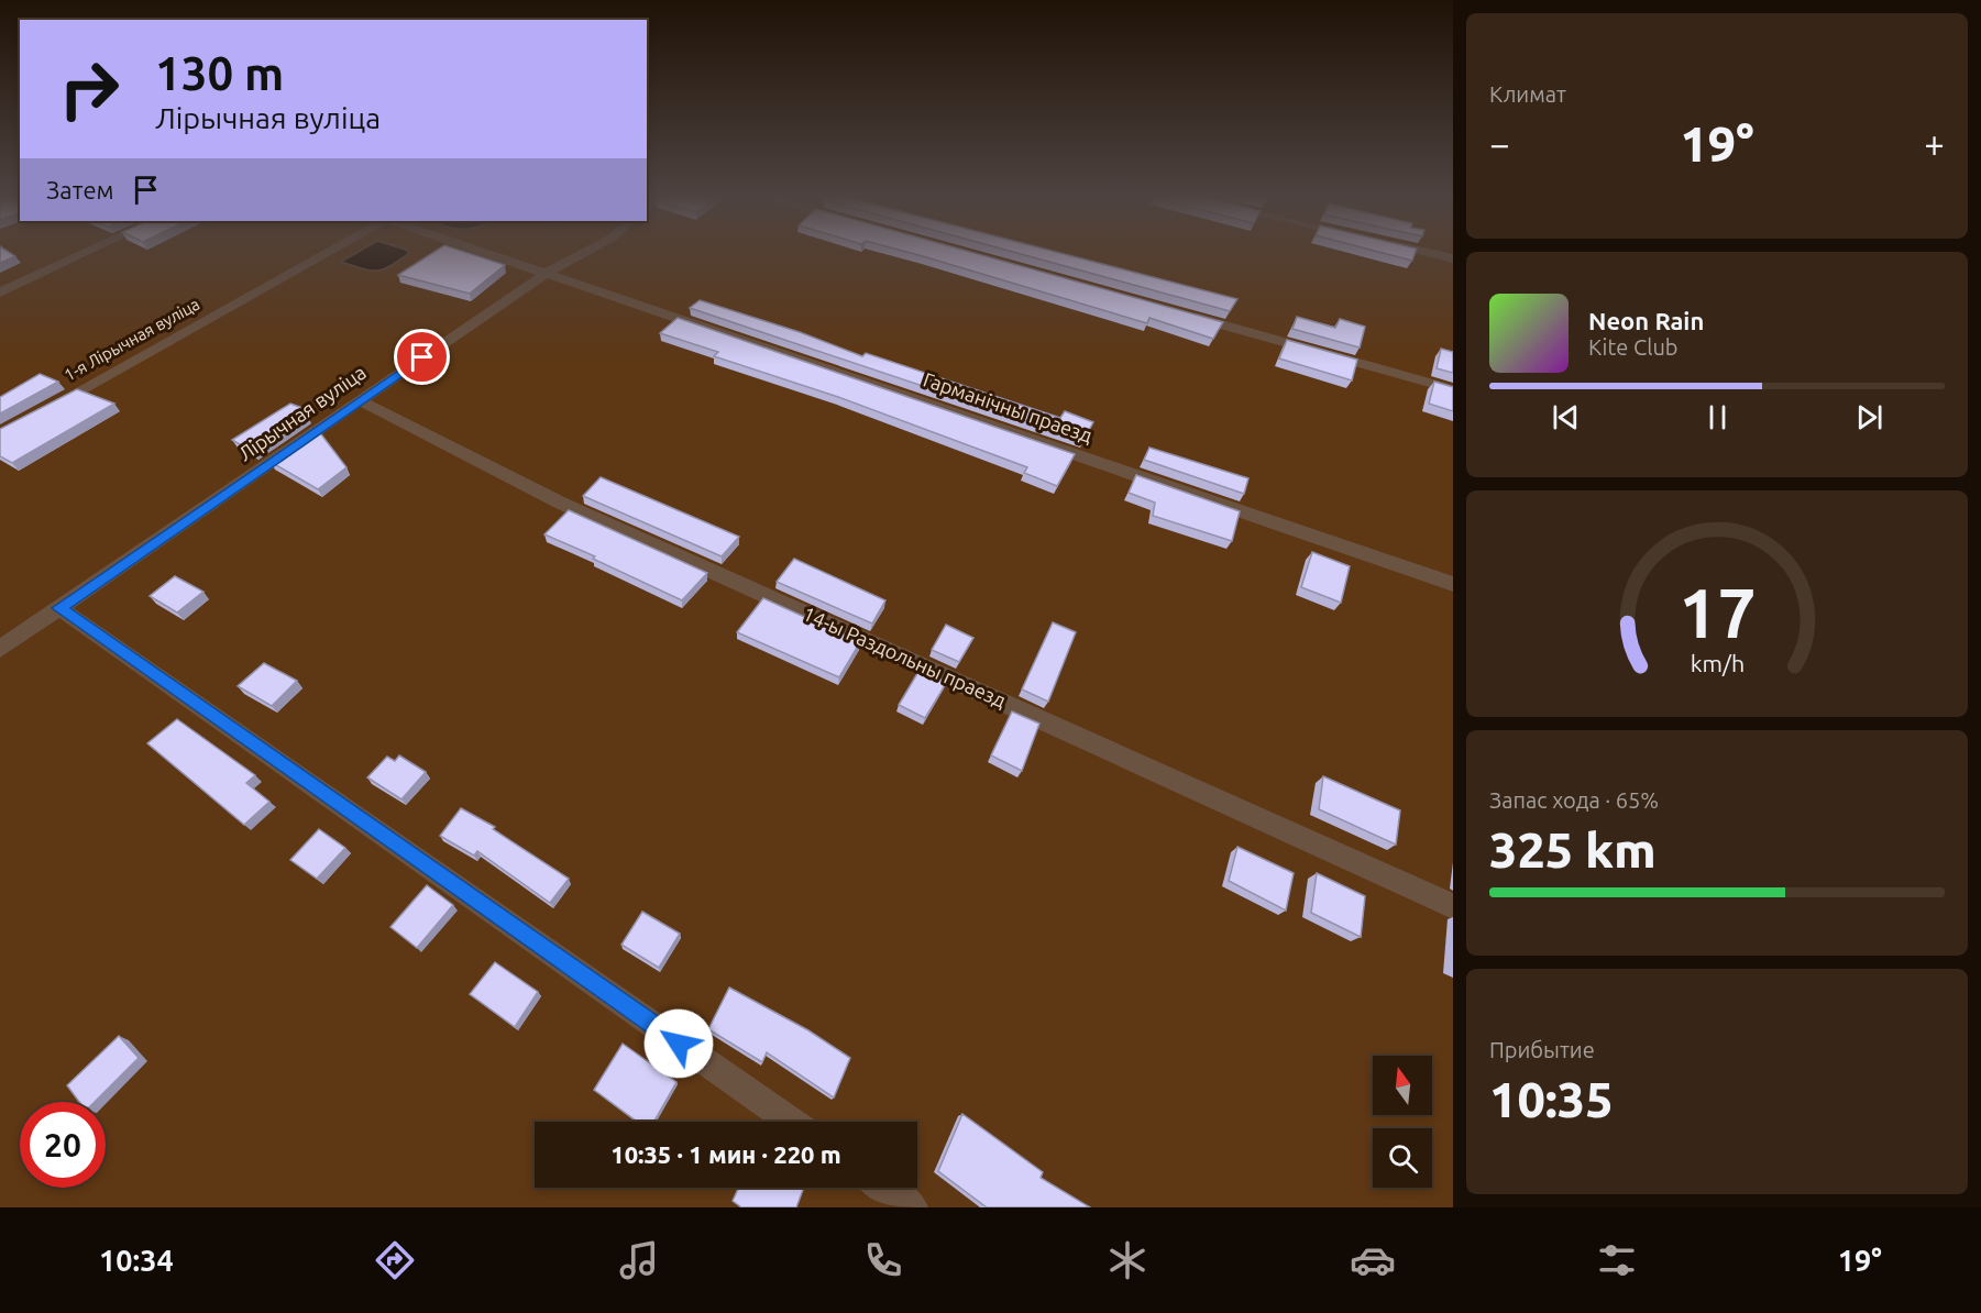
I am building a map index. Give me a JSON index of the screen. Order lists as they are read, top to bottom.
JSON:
{
  "streets": {
    "lane": [
      "1-я Лірычная вуліца",
      "Гарманічны праезд",
      "Лірычная вуліца",
      "14-ы Раздольны праезд"
    ]
  },
  "crossings": [
    ["Гарманічны праезд", "Лірычная вуліца"],
    ["Лірычная вуліца", "14-ы Раздольны праезд"]
  ],
  "north": "top",
  "page": {
    "tile": [
      "Климат",
      ["Запас хода · 65%", "325 km"],
      ["Прибытие", "10:35"]
    ],
    "turn": ["130 m", "Лірычная вуліца"],
    "heat": ["−", "19°", "+"],
    "then": "Затем",
    "song": ["Neon Rain", "Kite Club"],
    "limit": "20",
    "trip": "10:35 · 1 мин · 220 m",
    "tabs": ["10:34", "19°"],
    "gauge": ["17", "km/h"]
  }
}
